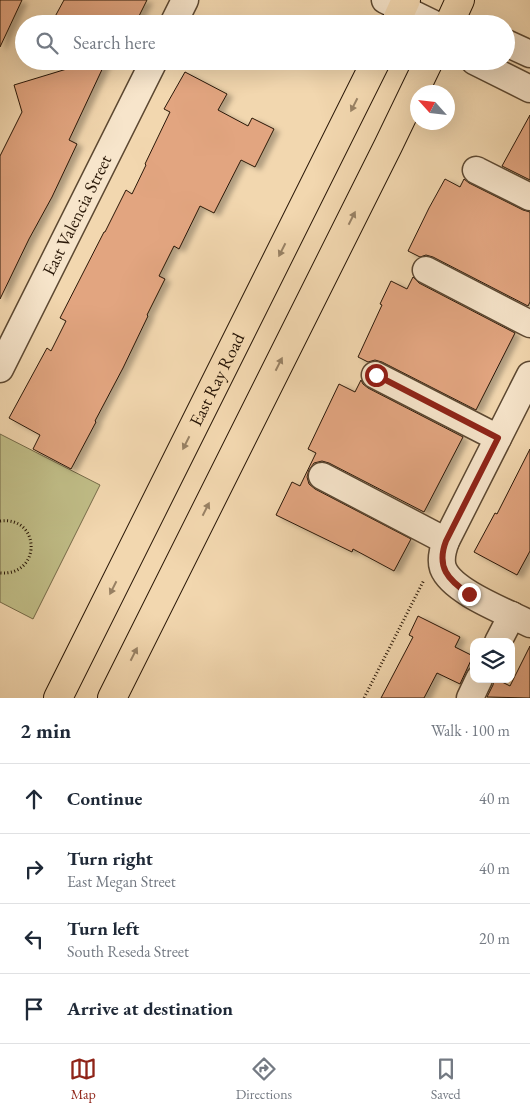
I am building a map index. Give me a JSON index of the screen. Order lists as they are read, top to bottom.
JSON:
{
  "streets": {
    "main road": ["East Ray Road"],
    "street": ["East Valencia Street"]
  },
  "north": "top left",
  "page": {
    "search": "Search here",
    "heading": ["2 min", "Walk · 100 m"],
    "list": [
      ["Continue", "40 m"],
      ["Turn right", "East Megan Street", "40 m"],
      ["Turn left", "South Reseda Street", "20 m"],
      "Arrive at destination"
    ],
    "nav": ["Map", "Directions", "Saved"]
  }
}
